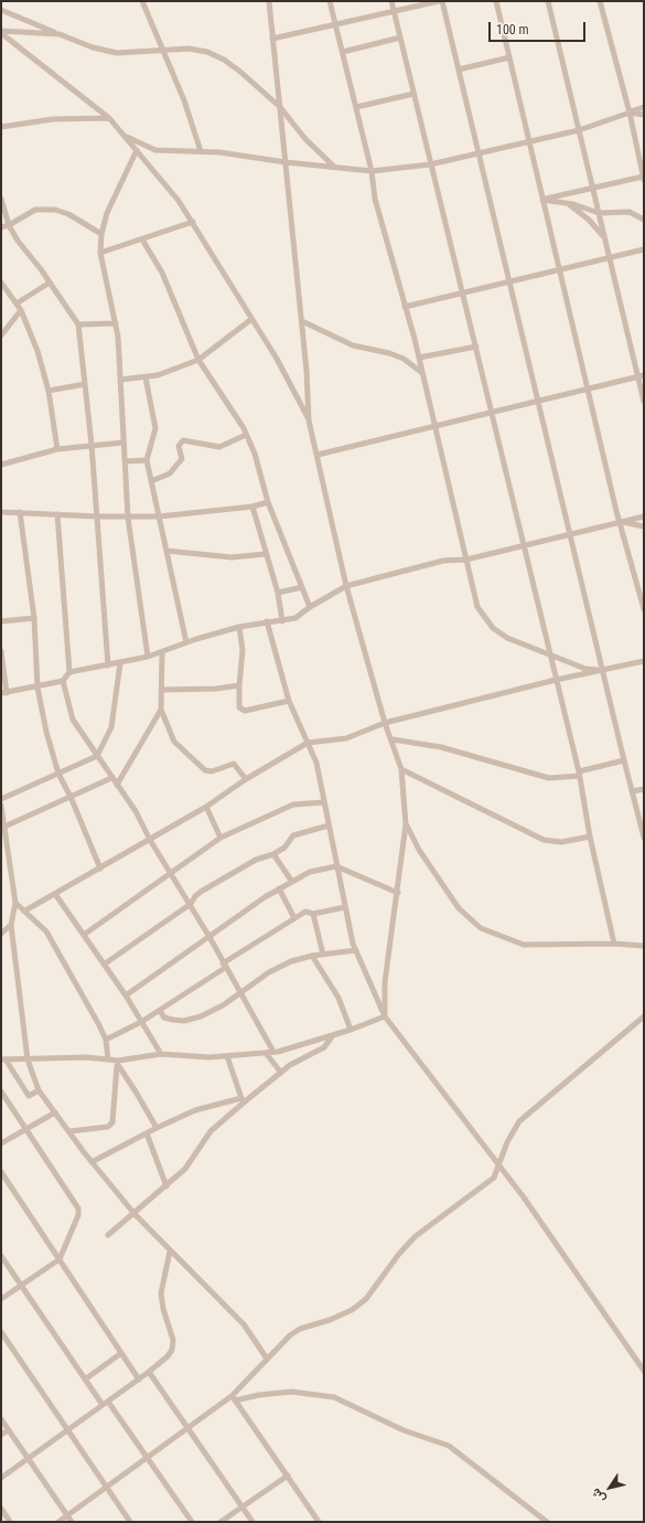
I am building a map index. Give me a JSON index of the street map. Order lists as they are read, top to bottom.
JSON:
{
  "scale_bar": "100 m",
  "north": "bottom left"
}
